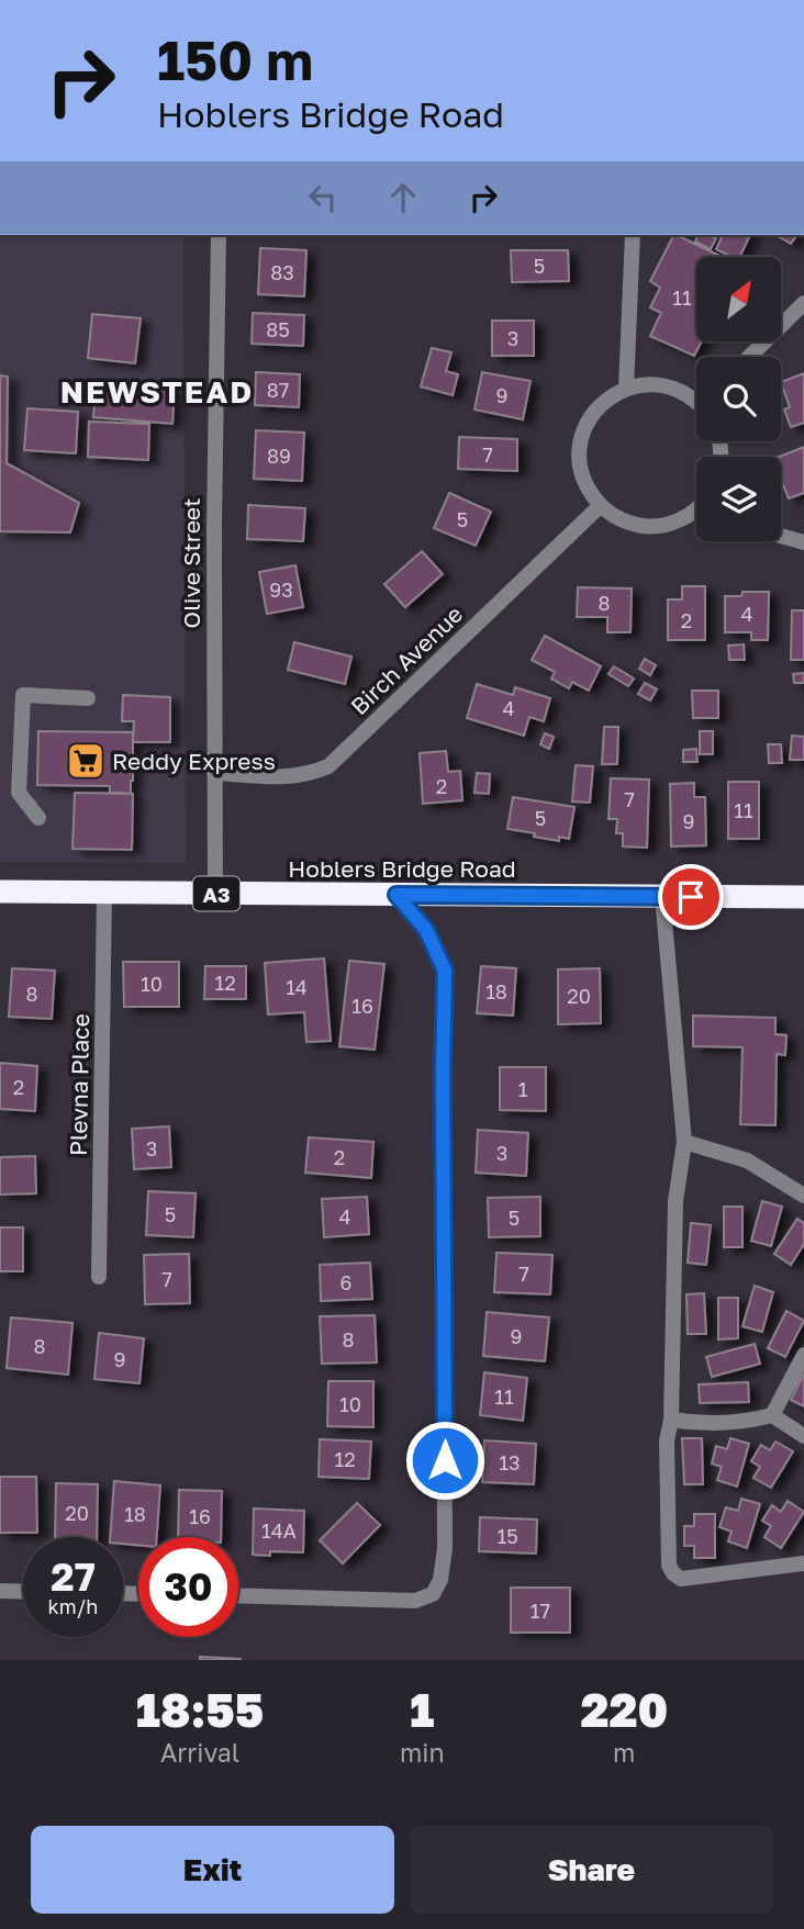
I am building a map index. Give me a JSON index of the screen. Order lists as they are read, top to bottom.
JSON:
{
  "streets": {
    "highway": ["Hoblers Bridge Road", "A3"],
    "street": ["Olive Street", "Birch Avenue", "Plevna Place"]
  },
  "crossings": [
    ["Olive Street", "Birch Avenue"],
    ["Olive Street", "Hoblers Bridge Road"],
    ["Hoblers Bridge Road", "Plevna Place"]
  ],
  "districts": ["NEWSTEAD"],
  "places": {
    "supermarket": ["Reddy Express"]
  },
  "house_numbers": [
    "5",
    "83",
    "11",
    "85",
    "3",
    "87",
    "9",
    "7",
    "89",
    "5",
    "93",
    "8",
    "4",
    "2",
    "4",
    "2",
    "7",
    "11",
    "5",
    "9",
    "12",
    "10",
    "14",
    "18",
    "8",
    "20",
    "16",
    "2",
    "1",
    "3",
    "3",
    "2",
    "5",
    "4",
    "5",
    "7",
    "7",
    "6",
    "9",
    "8",
    "8",
    "9",
    "11",
    "10",
    "12",
    "13",
    "20",
    "18",
    "16",
    "14A",
    "15",
    "17"
  ],
  "north": "top right",
  "page": {
    "turn": ["150 m", "Hoblers Bridge Road"],
    "speed": "27 km/h",
    "limit": "30",
    "eta": [
      "18:55",
      "Arrival",
      "1",
      "min",
      "220",
      "m"
    ],
    "buttons": ["Exit", "Share"]
  }
}
